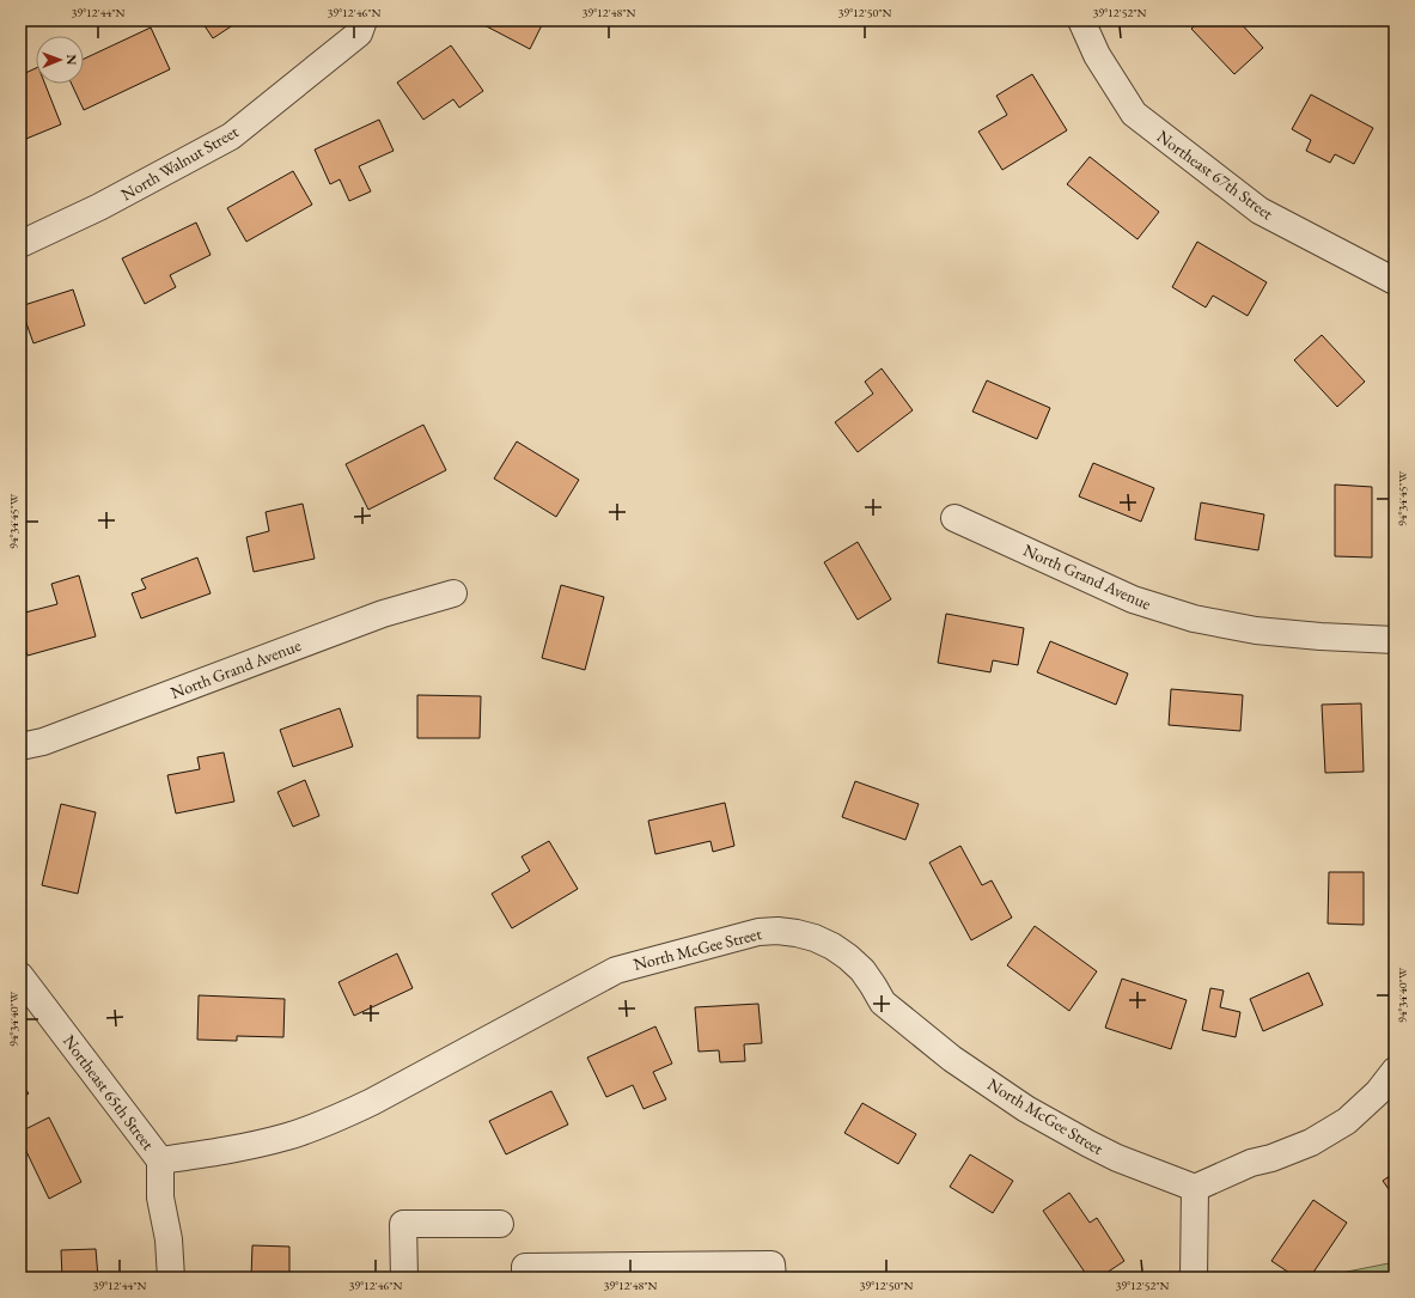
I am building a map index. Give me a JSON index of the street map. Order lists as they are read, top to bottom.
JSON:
{
  "streets": {
    "street": [
      "North Walnut Street",
      "Northeast 67th Street",
      "North Grand Avenue",
      "North McGee Street",
      "Northeast 65th Street"
    ]
  },
  "crossings": [
    ["North McGee Street", "Northeast 65th Street"]
  ],
  "north": "right",
  "coordinates": [
    "39°12'44\"N",
    "39°12'46\"N",
    "39°12'48\"N",
    "39°12'50\"N",
    "39°12'52\"N",
    "94°34'45\"W",
    "94°34'40\"W"
  ]
}
